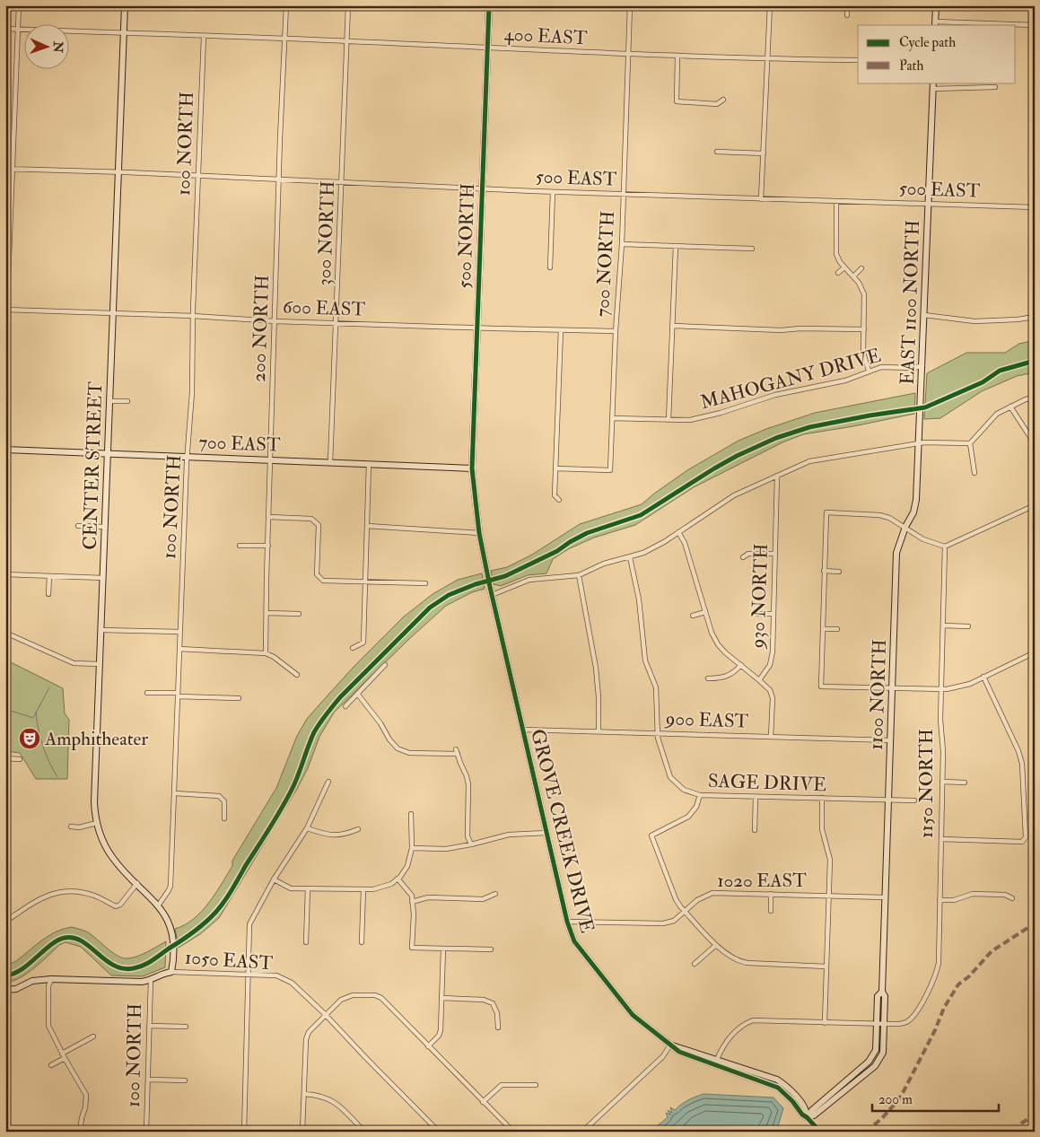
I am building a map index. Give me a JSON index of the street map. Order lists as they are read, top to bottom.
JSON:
{
  "streets": {
    "street": [
      "400 EAST",
      "100 NORTH",
      "500 EAST",
      "300 NORTH",
      "500 NORTH",
      "700 NORTH",
      "EAST 1100 NORTH",
      "600 EAST",
      "200 NORTH",
      "MAHOGANY DRIVE",
      "700 EAST",
      "CENTER STREET",
      "930 NORTH",
      "1100 NORTH",
      "900 EAST",
      "SAGE DRIVE",
      "1150 NORTH",
      "GROVE CREEK DRIVE",
      "1020 EAST",
      "1050 EAST"
    ]
  },
  "crossings": [
    ["400 EAST", "100 NORTH"],
    ["400 EAST", "300 NORTH"],
    ["400 EAST", "500 NORTH"],
    ["400 EAST", "700 NORTH"],
    ["400 EAST", "200 NORTH"],
    ["400 EAST", "CENTER STREET"],
    ["100 NORTH", "500 EAST"],
    ["100 NORTH", "600 EAST"],
    ["100 NORTH", "700 EAST"],
    ["100 NORTH", "CENTER STREET"],
    ["500 EAST", "300 NORTH"],
    ["500 EAST", "500 NORTH"],
    ["500 EAST", "700 NORTH"],
    ["500 EAST", "EAST 1100 NORTH"],
    ["500 EAST", "200 NORTH"],
    ["500 EAST", "CENTER STREET"],
    ["300 NORTH", "600 EAST"],
    ["300 NORTH", "700 EAST"],
    ["500 NORTH", "600 EAST"],
    ["500 NORTH", "700 EAST"],
    ["500 NORTH", "GROVE CREEK DRIVE"],
    ["700 NORTH", "600 EAST"],
    ["700 NORTH", "MAHOGANY DRIVE"],
    ["EAST 1100 NORTH", "MAHOGANY DRIVE"],
    ["EAST 1100 NORTH", "1100 NORTH"],
    ["600 EAST", "200 NORTH"],
    ["600 EAST", "CENTER STREET"],
    ["200 NORTH", "700 EAST"],
    ["700 EAST", "CENTER STREET"],
    ["700 EAST", "GROVE CREEK DRIVE"],
    ["1100 NORTH", "900 EAST"],
    ["1100 NORTH", "SAGE DRIVE"],
    ["1100 NORTH", "1150 NORTH"],
    ["1100 NORTH", "GROVE CREEK DRIVE"],
    ["1100 NORTH", "1020 EAST"],
    ["900 EAST", "SAGE DRIVE"],
    ["900 EAST", "GROVE CREEK DRIVE"],
    ["GROVE CREEK DRIVE", "1020 EAST"]
  ],
  "places": {
    "theatre": ["Amphitheater"]
  },
  "legend": ["Cycle path", "Path"],
  "scale_bar": "200 m",
  "north": "right"
}
